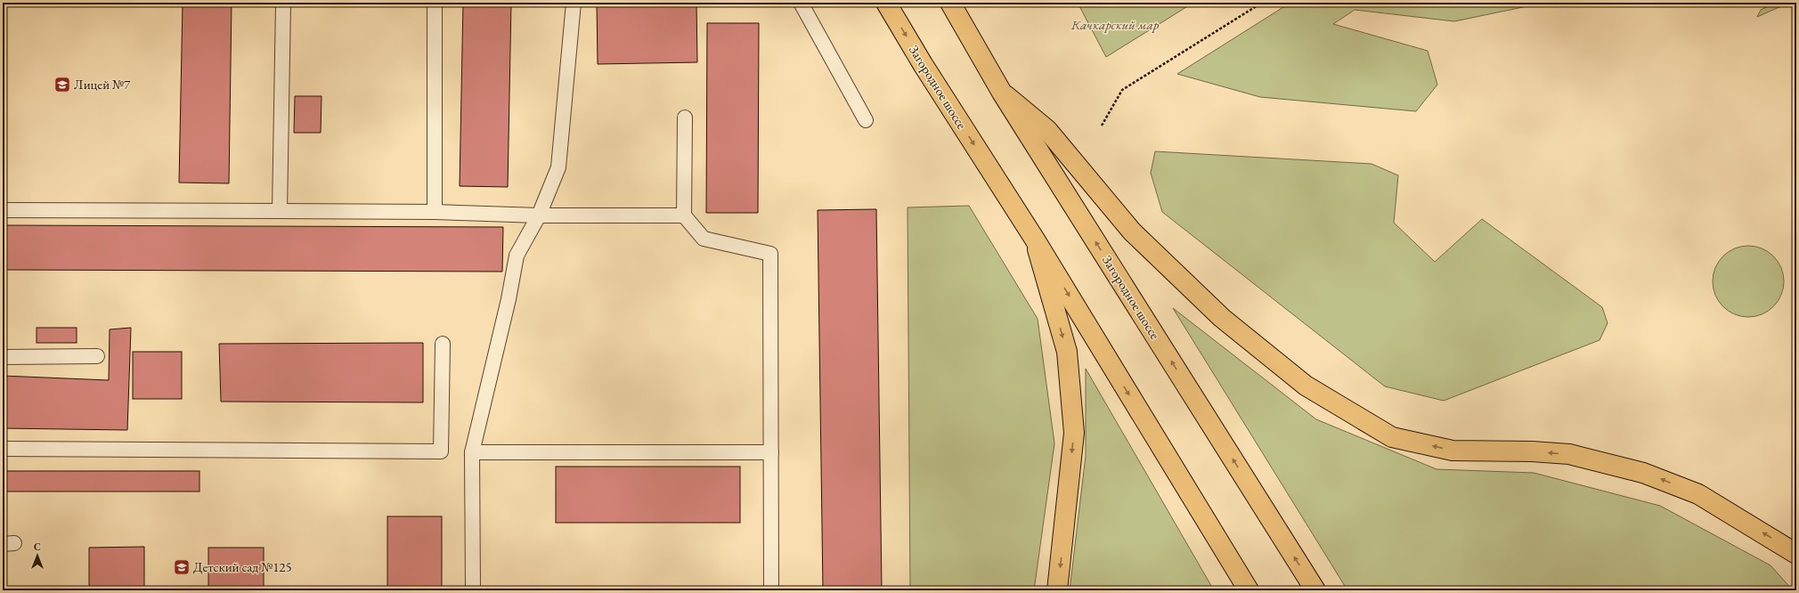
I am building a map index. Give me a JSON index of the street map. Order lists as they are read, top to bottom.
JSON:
{
  "streets": {
    "main road": ["Загородное шоссе"]
  },
  "parks": ["Качкарский мар"],
  "places": {
    "school or university": ["Лицей №7", "Детский сад №125"]
  },
  "north": "top"
}
